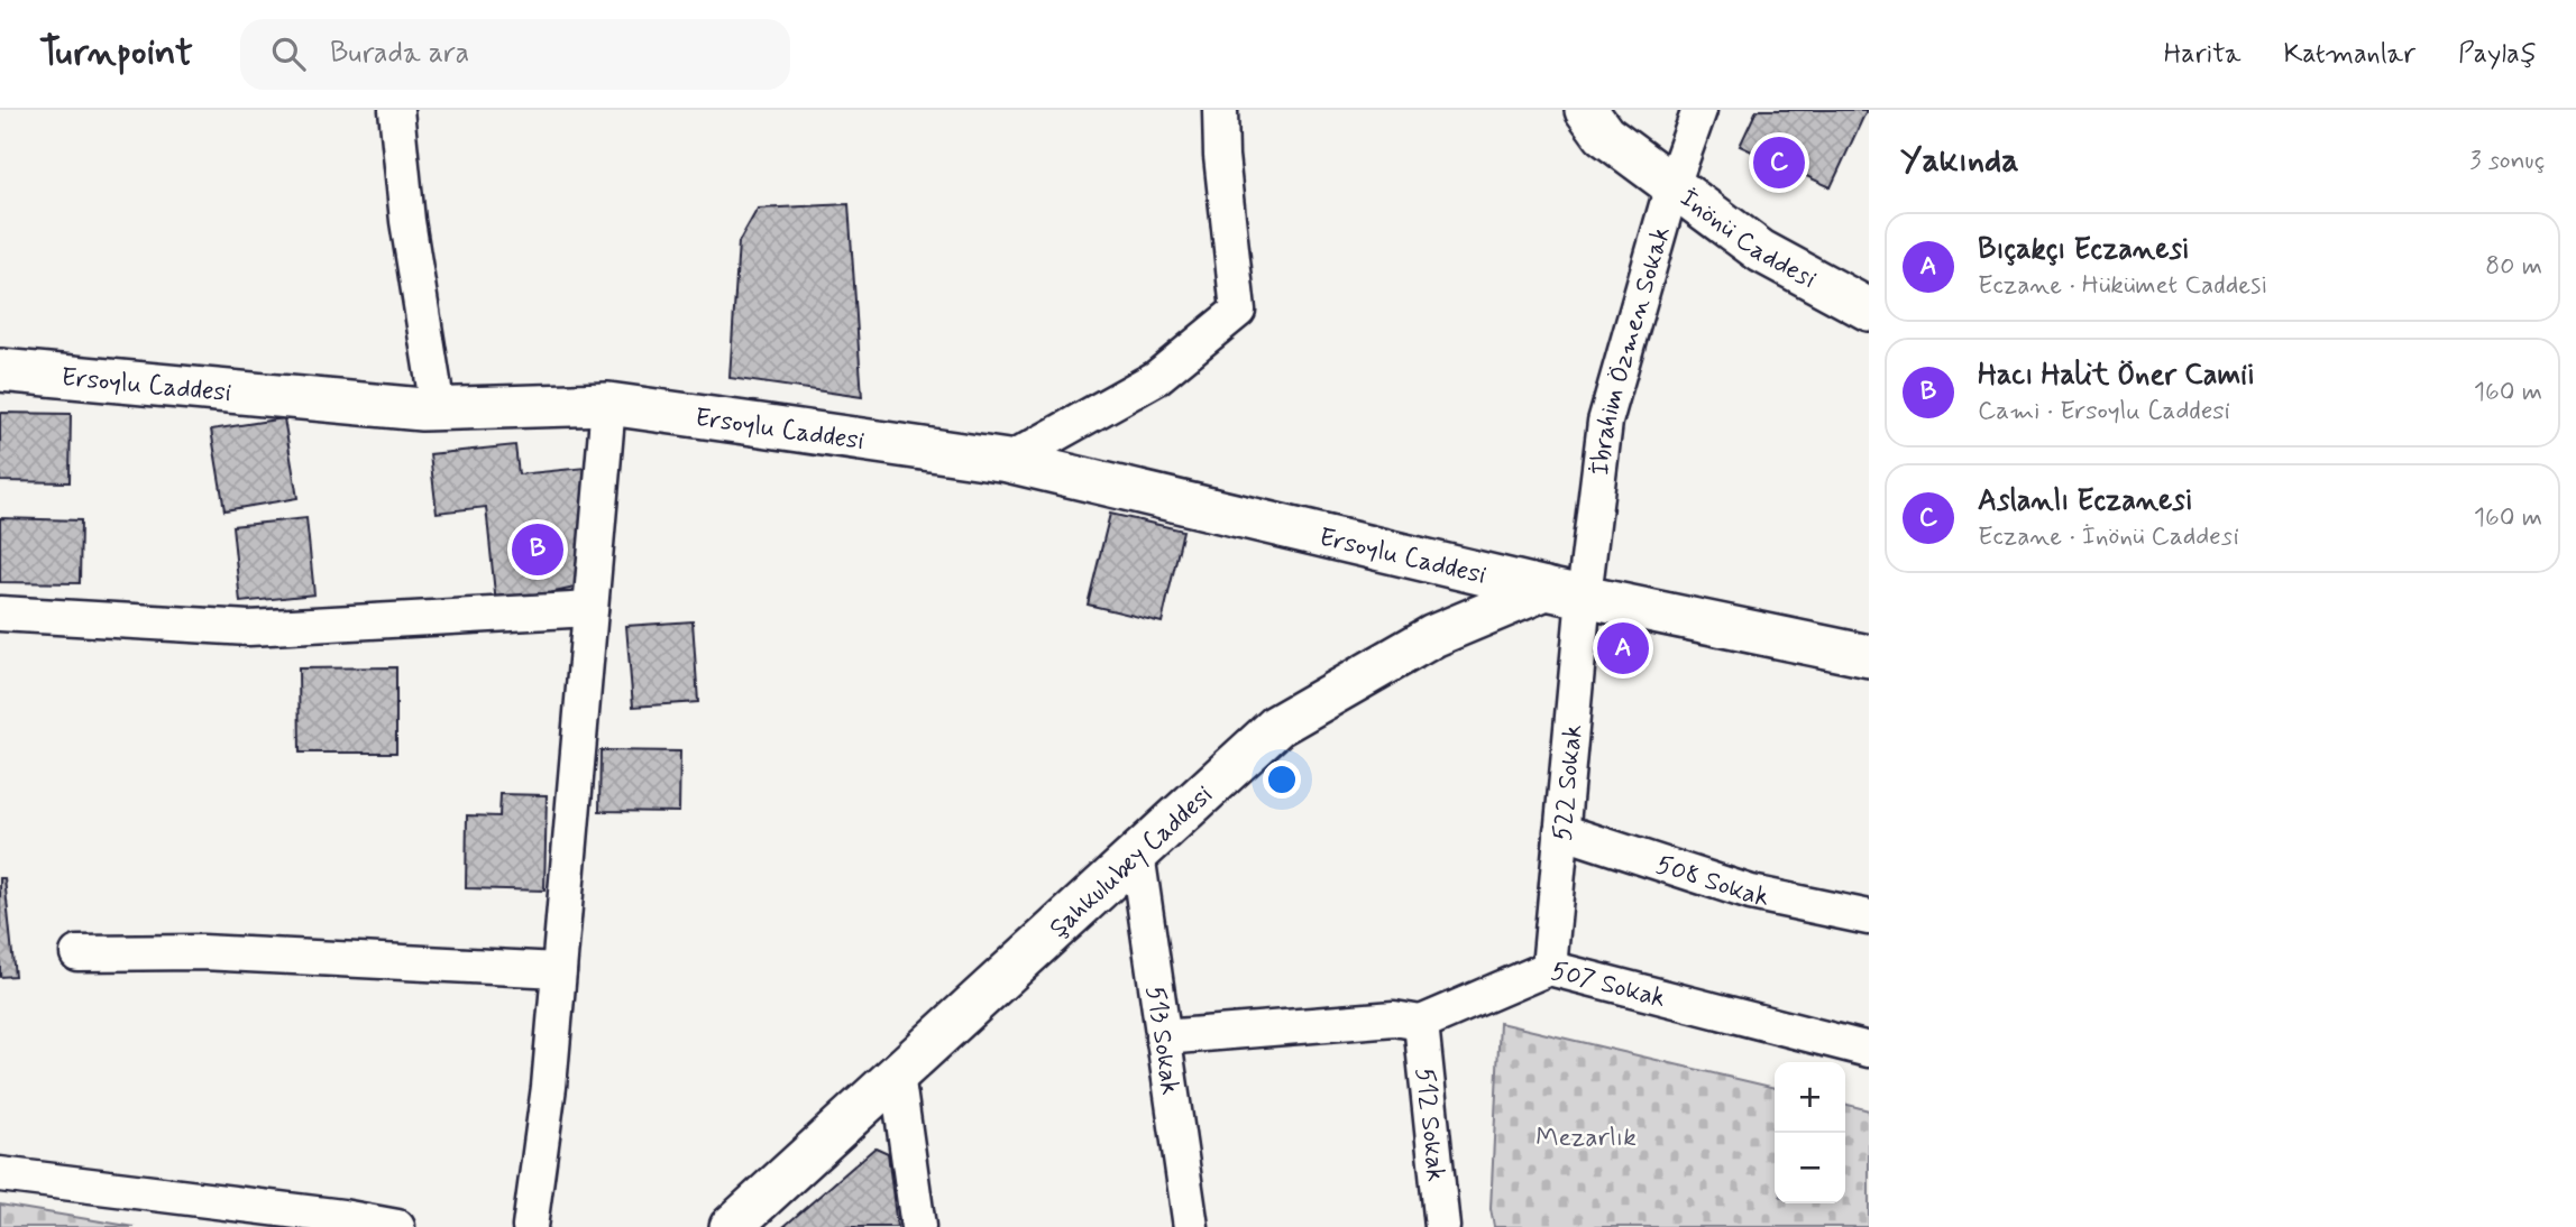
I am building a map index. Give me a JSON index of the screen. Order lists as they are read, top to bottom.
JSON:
{
  "streets": {
    "street": [
      "İnönü Caddesi",
      "İbrahim Özmen Sokak",
      "Ersoylu Caddesi",
      "522 Sokak",
      "Şahkulubey Caddesi",
      "508 Sokak",
      "507 Sokak",
      "513 Sokak",
      "512 Sokak"
    ]
  },
  "crossings": [
    ["İnönü Caddesi", "İbrahim Özmen Sokak"],
    ["İbrahim Özmen Sokak", "Ersoylu Caddesi"],
    ["İbrahim Özmen Sokak", "522 Sokak"],
    ["İbrahim Özmen Sokak", "Şahkulubey Caddesi"],
    ["Ersoylu Caddesi", "522 Sokak"],
    ["Ersoylu Caddesi", "Şahkulubey Caddesi"],
    ["522 Sokak", "Şahkulubey Caddesi"],
    ["522 Sokak", "508 Sokak"],
    ["522 Sokak", "507 Sokak"],
    ["Şahkulubey Caddesi", "513 Sokak"],
    ["507 Sokak", "513 Sokak"],
    ["507 Sokak", "512 Sokak"]
  ],
  "parks": ["Mezarlık"],
  "page": {
    "header": "Turnpoint",
    "search": "Burada ara",
    "nav": ["Harita", "Katmanlar", "Paylaş"],
    "heading": ["Yakında", "3 sonuç"],
    "pins": ["C", "B", "A"],
    "list": [
      {
        "mark": "A",
        "name": "Bıçakçı Eczanesi",
        "note": "Eczane · Hükümet Caddesi",
        "value": "80 m"
      },
      {
        "mark": "B",
        "name": "Hacı Halit Öner Camii",
        "note": "Cami · Ersoylu Caddesi",
        "value": "160 m"
      },
      {
        "mark": "C",
        "name": "Aslanlı Eczanesi",
        "note": "Eczane · İnönü Caddesi",
        "value": "160 m"
      }
    ],
    "map_buttons": ["+", "−"]
  }
}
